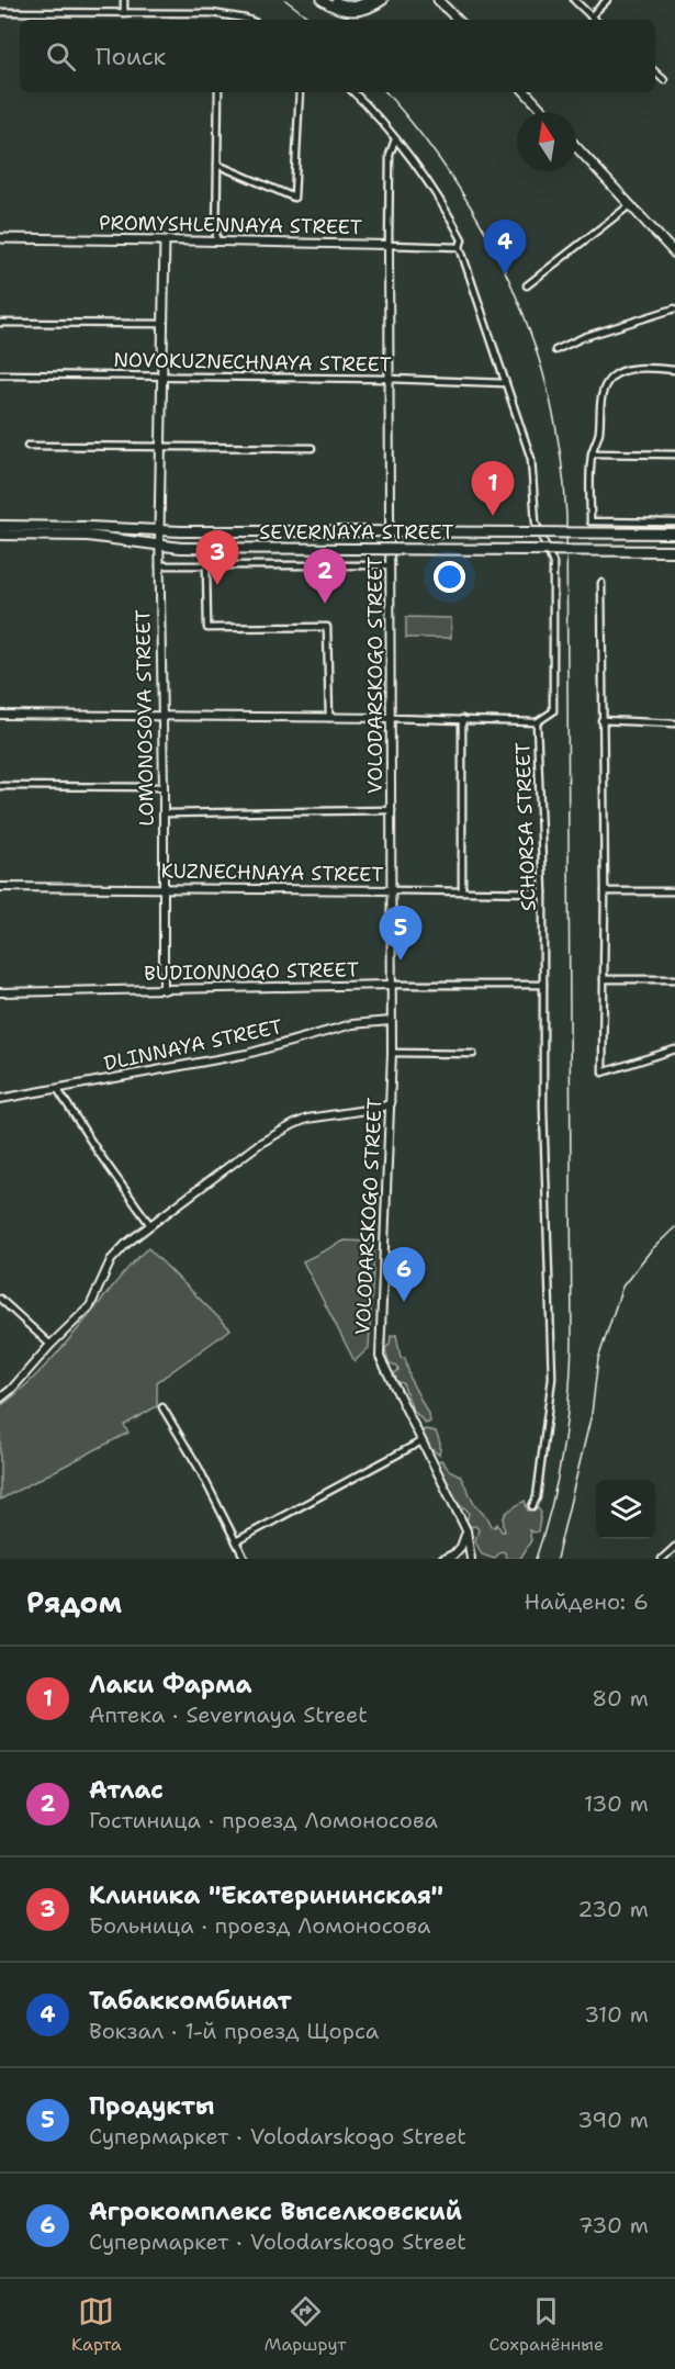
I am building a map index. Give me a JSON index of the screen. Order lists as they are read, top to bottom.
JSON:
{
  "streets": {
    "main road": ["PROMYSHLENNAYA STREET", "SEVERNAYA STREET", "LOMONOSOVA STREET"],
    "street": [
      "NOVOKUZNECHNAYA STREET",
      "VOLODARSKOGO STREET",
      "SCHORSA STREET",
      "KUZNECHNAYA STREET",
      "BUDIONNOGO STREET",
      "DLINNAYA STREET"
    ]
  },
  "crossings": [
    ["PROMYSHLENNAYA STREET", "VOLODARSKOGO STREET"],
    ["PROMYSHLENNAYA STREET", "LOMONOSOVA STREET"],
    ["PROMYSHLENNAYA STREET", "SCHORSA STREET"],
    ["NOVOKUZNECHNAYA STREET", "VOLODARSKOGO STREET"],
    ["NOVOKUZNECHNAYA STREET", "LOMONOSOVA STREET"],
    ["NOVOKUZNECHNAYA STREET", "SCHORSA STREET"],
    ["SEVERNAYA STREET", "LOMONOSOVA STREET"],
    ["VOLODARSKOGO STREET", "SCHORSA STREET"],
    ["VOLODARSKOGO STREET", "KUZNECHNAYA STREET"],
    ["VOLODARSKOGO STREET", "BUDIONNOGO STREET"],
    ["VOLODARSKOGO STREET", "DLINNAYA STREET"],
    ["LOMONOSOVA STREET", "KUZNECHNAYA STREET"],
    ["LOMONOSOVA STREET", "BUDIONNOGO STREET"],
    ["SCHORSA STREET", "KUZNECHNAYA STREET"],
    ["SCHORSA STREET", "BUDIONNOGO STREET"]
  ],
  "north": "top",
  "page": {
    "search": "Поиск",
    "pins": [
      "4",
      "1",
      "3",
      "2",
      "5",
      "6"
    ],
    "heading": ["Рядом", "Найдено: 6"],
    "list": [
      {
        "mark": "1",
        "name": "Лаки Фарма",
        "note": "Аптека · Severnaya Street",
        "value": "80 m"
      },
      {
        "mark": "2",
        "name": "Атлас",
        "note": "Гостиница · проезд Ломоносова",
        "value": "130 m"
      },
      {
        "mark": "3",
        "name": "Клиника \"Екатерининская\"",
        "note": "Больница · проезд Ломоносова",
        "value": "230 m"
      },
      {
        "mark": "4",
        "name": "Табаккомбинат",
        "note": "Вокзал · 1-й проезд Щорса",
        "value": "310 m"
      },
      {
        "mark": "5",
        "name": "Продукты",
        "note": "Супермаркет · Volodarskogo Street",
        "value": "390 m"
      },
      {
        "mark": "6",
        "name": "Агрокомплекс Выселковский",
        "note": "Супермаркет · Volodarskogo Street",
        "value": "730 m"
      }
    ],
    "nav": ["Карта", "Маршрут", "Сохранённые"]
  }
}
